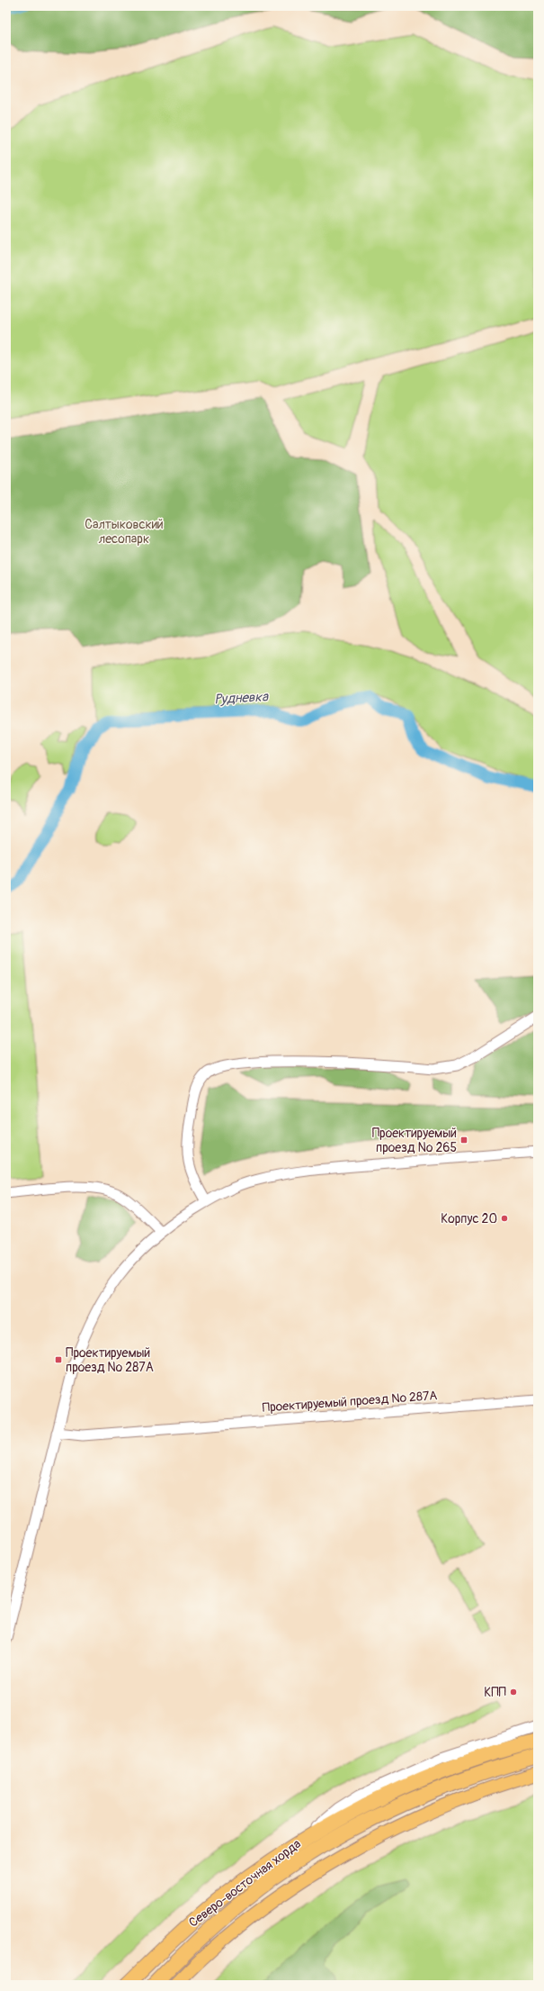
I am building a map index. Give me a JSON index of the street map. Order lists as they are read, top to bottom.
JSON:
{
  "streets": {
    "highway": ["Северо-восточная хорда"],
    "street": ["Проектируемый проезд № 287А"]
  },
  "water": ["Рудневка"],
  "parks": ["Салтыковский лесопарк"],
  "places": {
    "transit": ["Проектируемый проезд № 265", "Проектируемый проезд № 287А"],
    "other": ["Корпус 20", "КПП"]
  }
}
